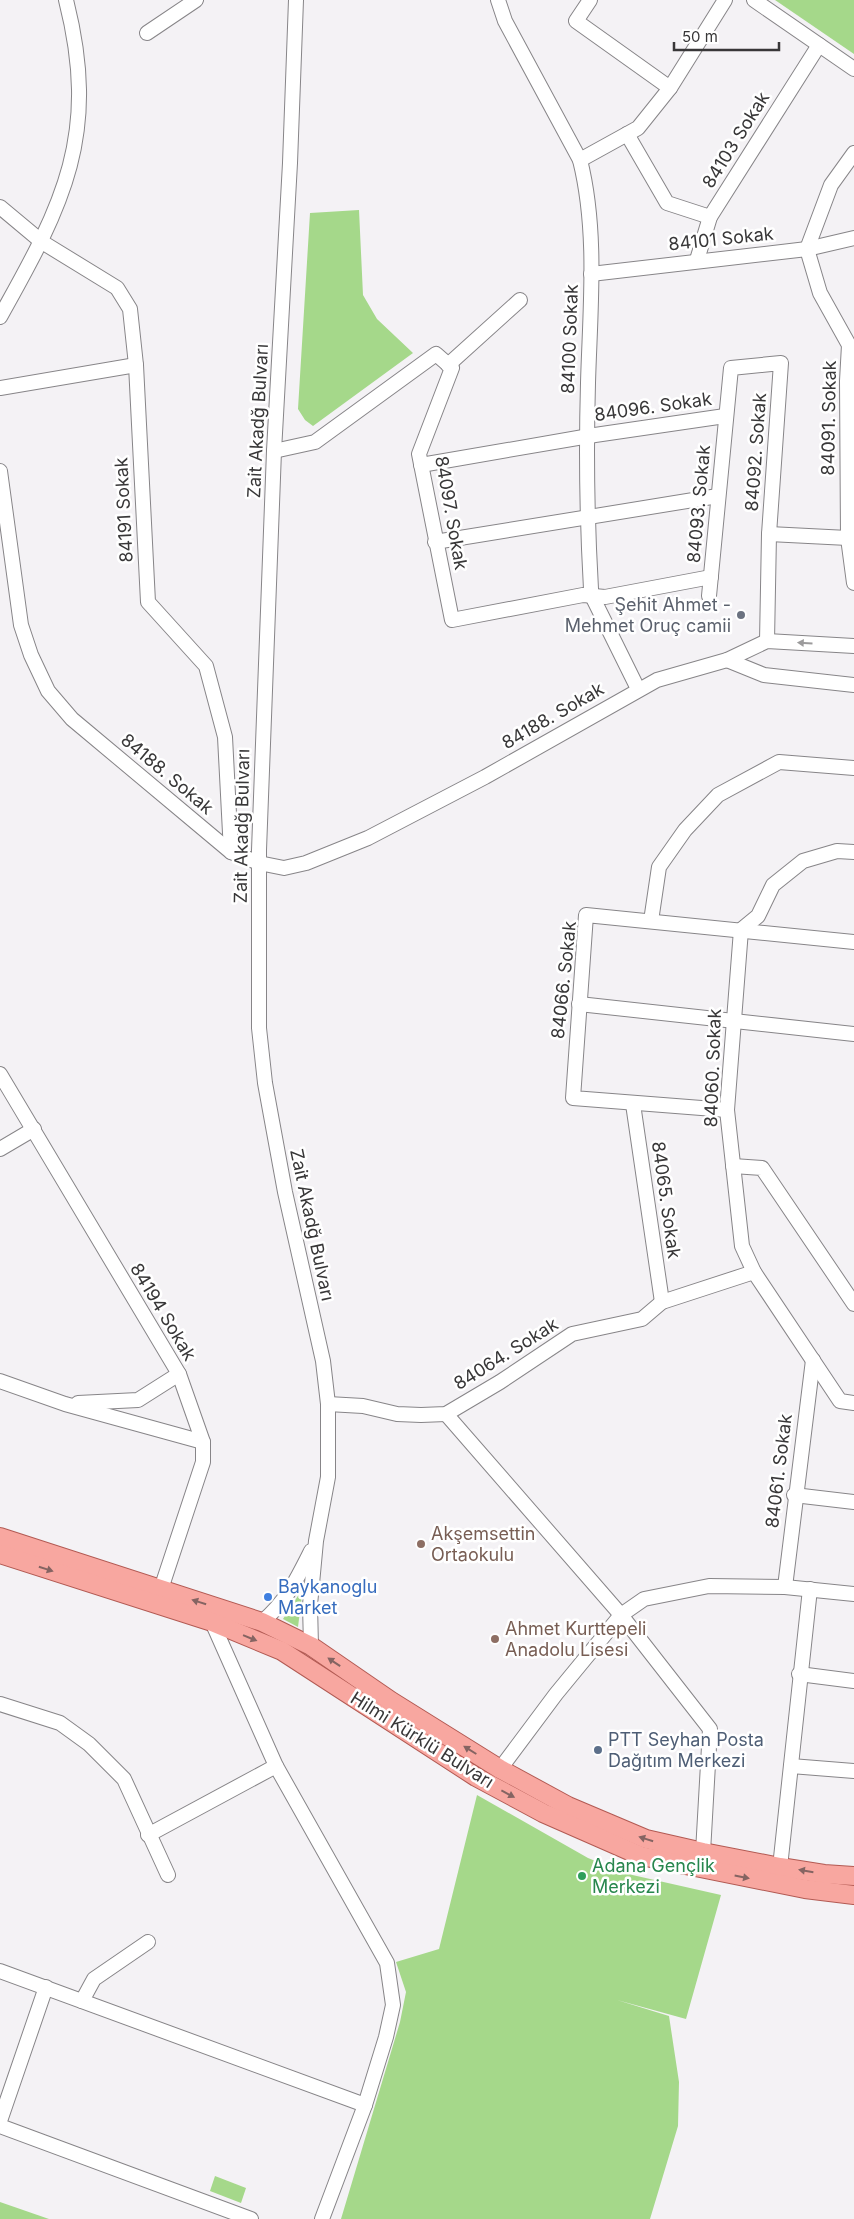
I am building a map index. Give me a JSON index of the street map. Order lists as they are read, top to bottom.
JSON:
{
  "streets": {
    "main road": ["Hilmi Kürklü Bulvarı"],
    "street": [
      "84103 Sokak",
      "84101 Sokak",
      "84100 Sokak",
      "84096. Sokak",
      "84091. Sokak",
      "Zait Akadğ Bulvarı",
      "84092. Sokak",
      "84093. Sokak",
      "84191 Sokak",
      "84097. Sokak",
      "84188. Sokak",
      "84066. Sokak",
      "84060. Sokak",
      "84065. Sokak",
      "84194 Sokak",
      "84064. Sokak",
      "84061. Sokak"
    ]
  },
  "crossings": [
    ["84103 Sokak", "84101 Sokak"],
    ["84101 Sokak", "84100 Sokak"],
    ["84101 Sokak", "84091. Sokak"],
    ["84100 Sokak", "84096. Sokak"],
    ["84100 Sokak", "84097. Sokak"],
    ["84100 Sokak", "84188. Sokak"],
    ["84096. Sokak", "84092. Sokak"],
    ["84096. Sokak", "84093. Sokak"],
    ["84096. Sokak", "84097. Sokak"],
    ["Zait Akadğ Bulvarı", "84188. Sokak"],
    ["Zait Akadğ Bulvarı", "84064. Sokak"],
    ["84092. Sokak", "84093. Sokak"],
    ["84092. Sokak", "84188. Sokak"],
    ["84191 Sokak", "84188. Sokak"],
    ["84066. Sokak", "84060. Sokak"],
    ["84066. Sokak", "84065. Sokak"],
    ["84060. Sokak", "84064. Sokak"],
    ["84060. Sokak", "84061. Sokak"],
    ["84065. Sokak", "84064. Sokak"]
  ],
  "places": [
    "Şehit Ahmet - Mehmet Oruç camii",
    "Akşemsettin Ortaokulu",
    "Baykanoglu Market",
    "Ahmet Kurttepeli Anadolu Lisesi",
    "PTT Seyhan Posta Dağıtım Merkezi",
    "Adana Gençlik Merkezi"
  ],
  "scale_bar": "50 m"
}
